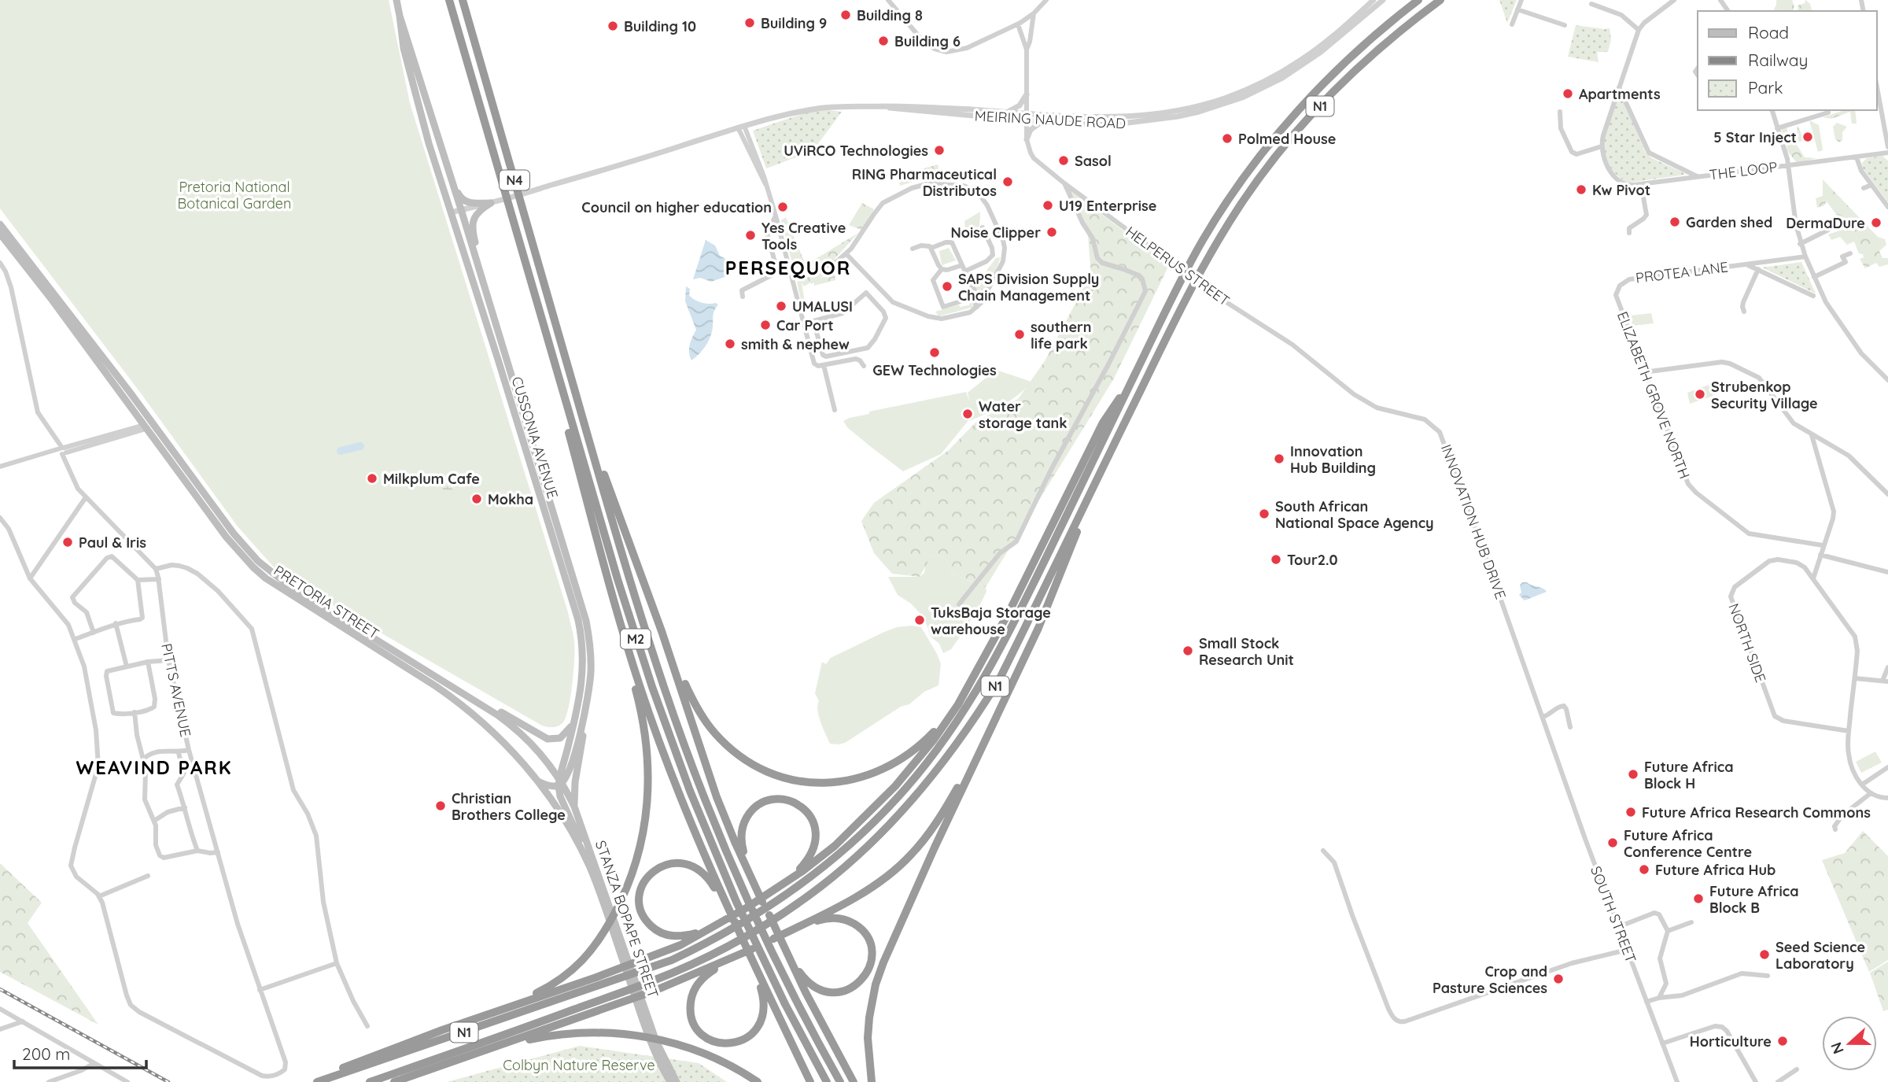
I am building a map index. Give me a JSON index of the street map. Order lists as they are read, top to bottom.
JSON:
{
  "streets": {
    "highway": ["N1", "N4", "M2"],
    "main road": ["CUSSONIA AVENUE", "PRETORIA STREET", "STANZA BOPAPE STREET"],
    "street": [
      "MEIRING NAUDE ROAD",
      "THE LOOP",
      "HELPERUS STREET",
      "PROTEA LANE",
      "ELIZABETH GROVE NORTH",
      "INNOVATION HUB DRIVE",
      "NORTH SIDE",
      "PITTS AVENUE",
      "SOUTH STREET"
    ]
  },
  "crossings": [
    ["MEIRING NAUDE ROAD", "CUSSONIA AVENUE"],
    ["N4", "M2"],
    ["HELPERUS STREET", "INNOVATION HUB DRIVE"],
    ["PROTEA LANE", "ELIZABETH GROVE NORTH"],
    ["CUSSONIA AVENUE", "STANZA BOPAPE STREET"],
    ["INNOVATION HUB DRIVE", "SOUTH STREET"],
    ["PRETORIA STREET", "STANZA BOPAPE STREET"]
  ],
  "districts": ["PERSEQUOR", "WEAVIND PARK"],
  "parks": ["Pretoria National Botanical Garden", "Colbyn Nature Reserve"],
  "places": [
    "Building 8",
    "Building 9",
    "Building 10",
    "Building 6",
    "Apartments",
    "5 Star Inject",
    "Polmed House",
    "UViRCO Technologies",
    "Sasol",
    "RING Pharmaceutical Distributos",
    "Kw Pivot",
    "U19 Enterprise",
    "Council on higher education",
    "Garden shed",
    "DermaDure",
    "Noise Clipper",
    "Yes Creative Tools",
    "SAPS Division Supply Chain Management",
    "UMALUSI",
    "Car Port",
    "southern life park",
    "smith & nephew",
    "GEW Technologies",
    "Strubenkop Security Village",
    "Water storage tank",
    "Innovation Hub Building",
    "Milkplum Cafe",
    "Mokha",
    "South African National Space Agency",
    "Paul & Iris",
    "Tour2.0",
    "TuksBaja Storage warehouse",
    "Small Stock Research Unit",
    "Future Africa Block H",
    "Christian Brothers College",
    "Future Africa Research Commons",
    "Future Africa Conference Centre",
    "Future Africa Hub",
    "Future Africa Block B",
    "Seed Science Laboratory",
    "Crop and Pasture Sciences",
    "Horticulture"
  ],
  "legend": ["Road", "Railway", "Park"],
  "scale_bar": "200 m",
  "north": "left"
}
